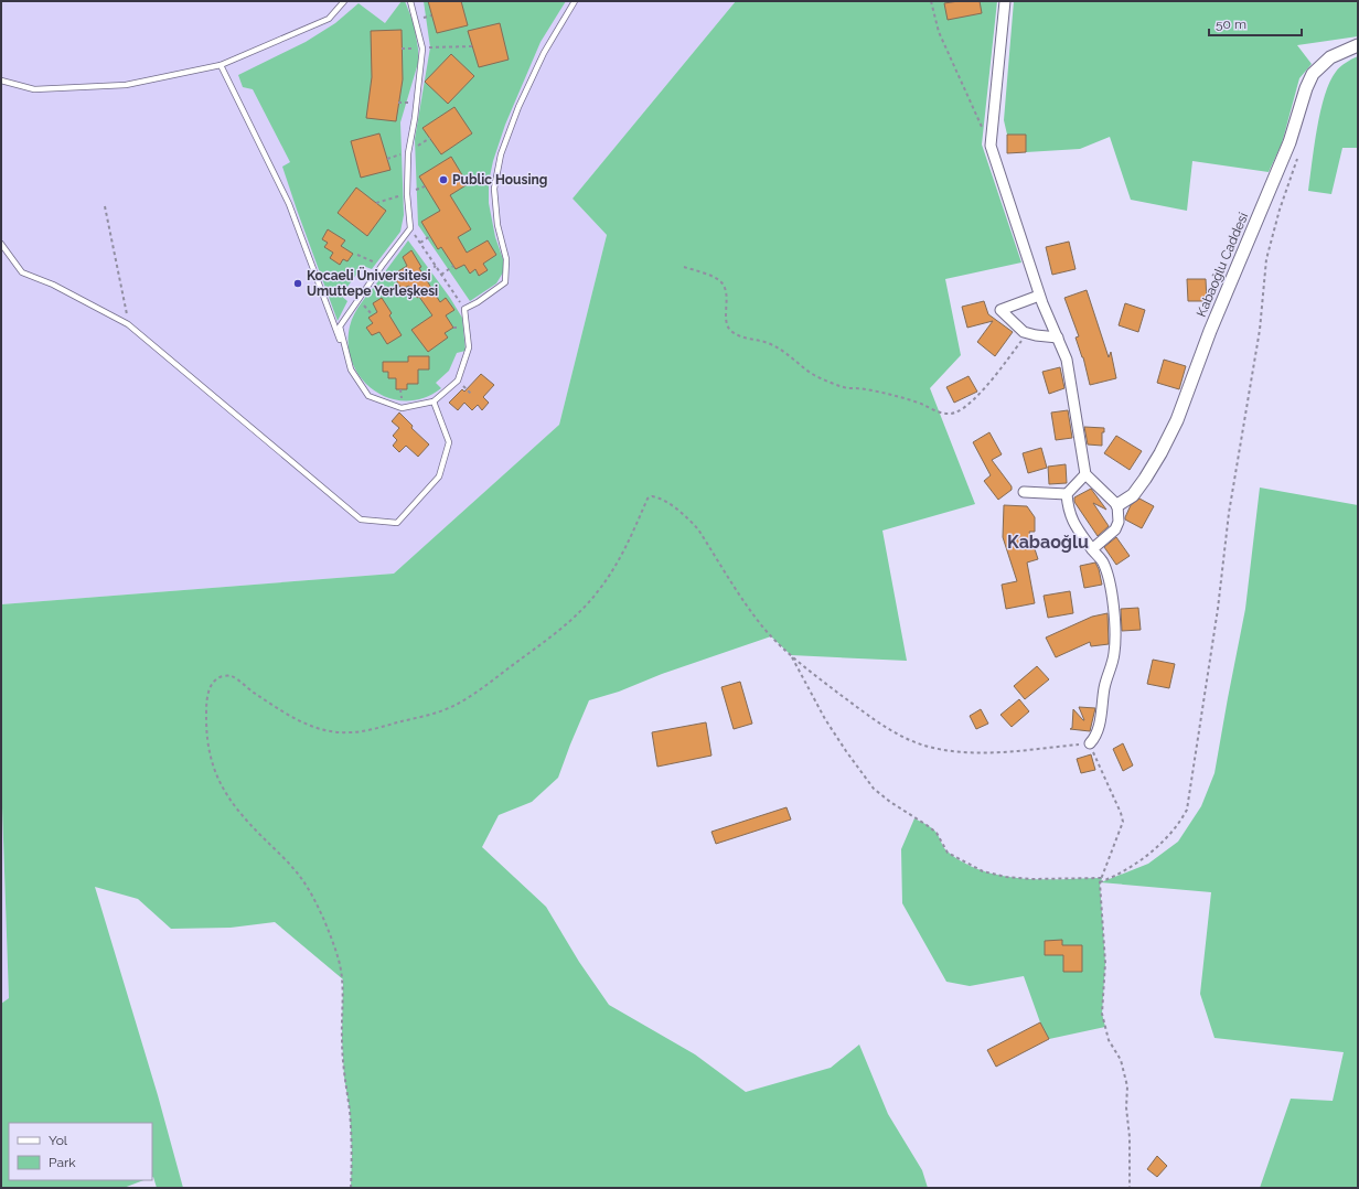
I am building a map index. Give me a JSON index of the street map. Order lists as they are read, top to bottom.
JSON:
{
  "streets": {
    "street": ["Kabaoğlu Caddesi"]
  },
  "districts": ["Kabaoğlu"],
  "places": ["Public Housing", "Kocaeli Üniversitesi Umuttepe Yerleşkesi"],
  "legend": ["Yol", "Park"],
  "scale_bar": "50 m"
}
